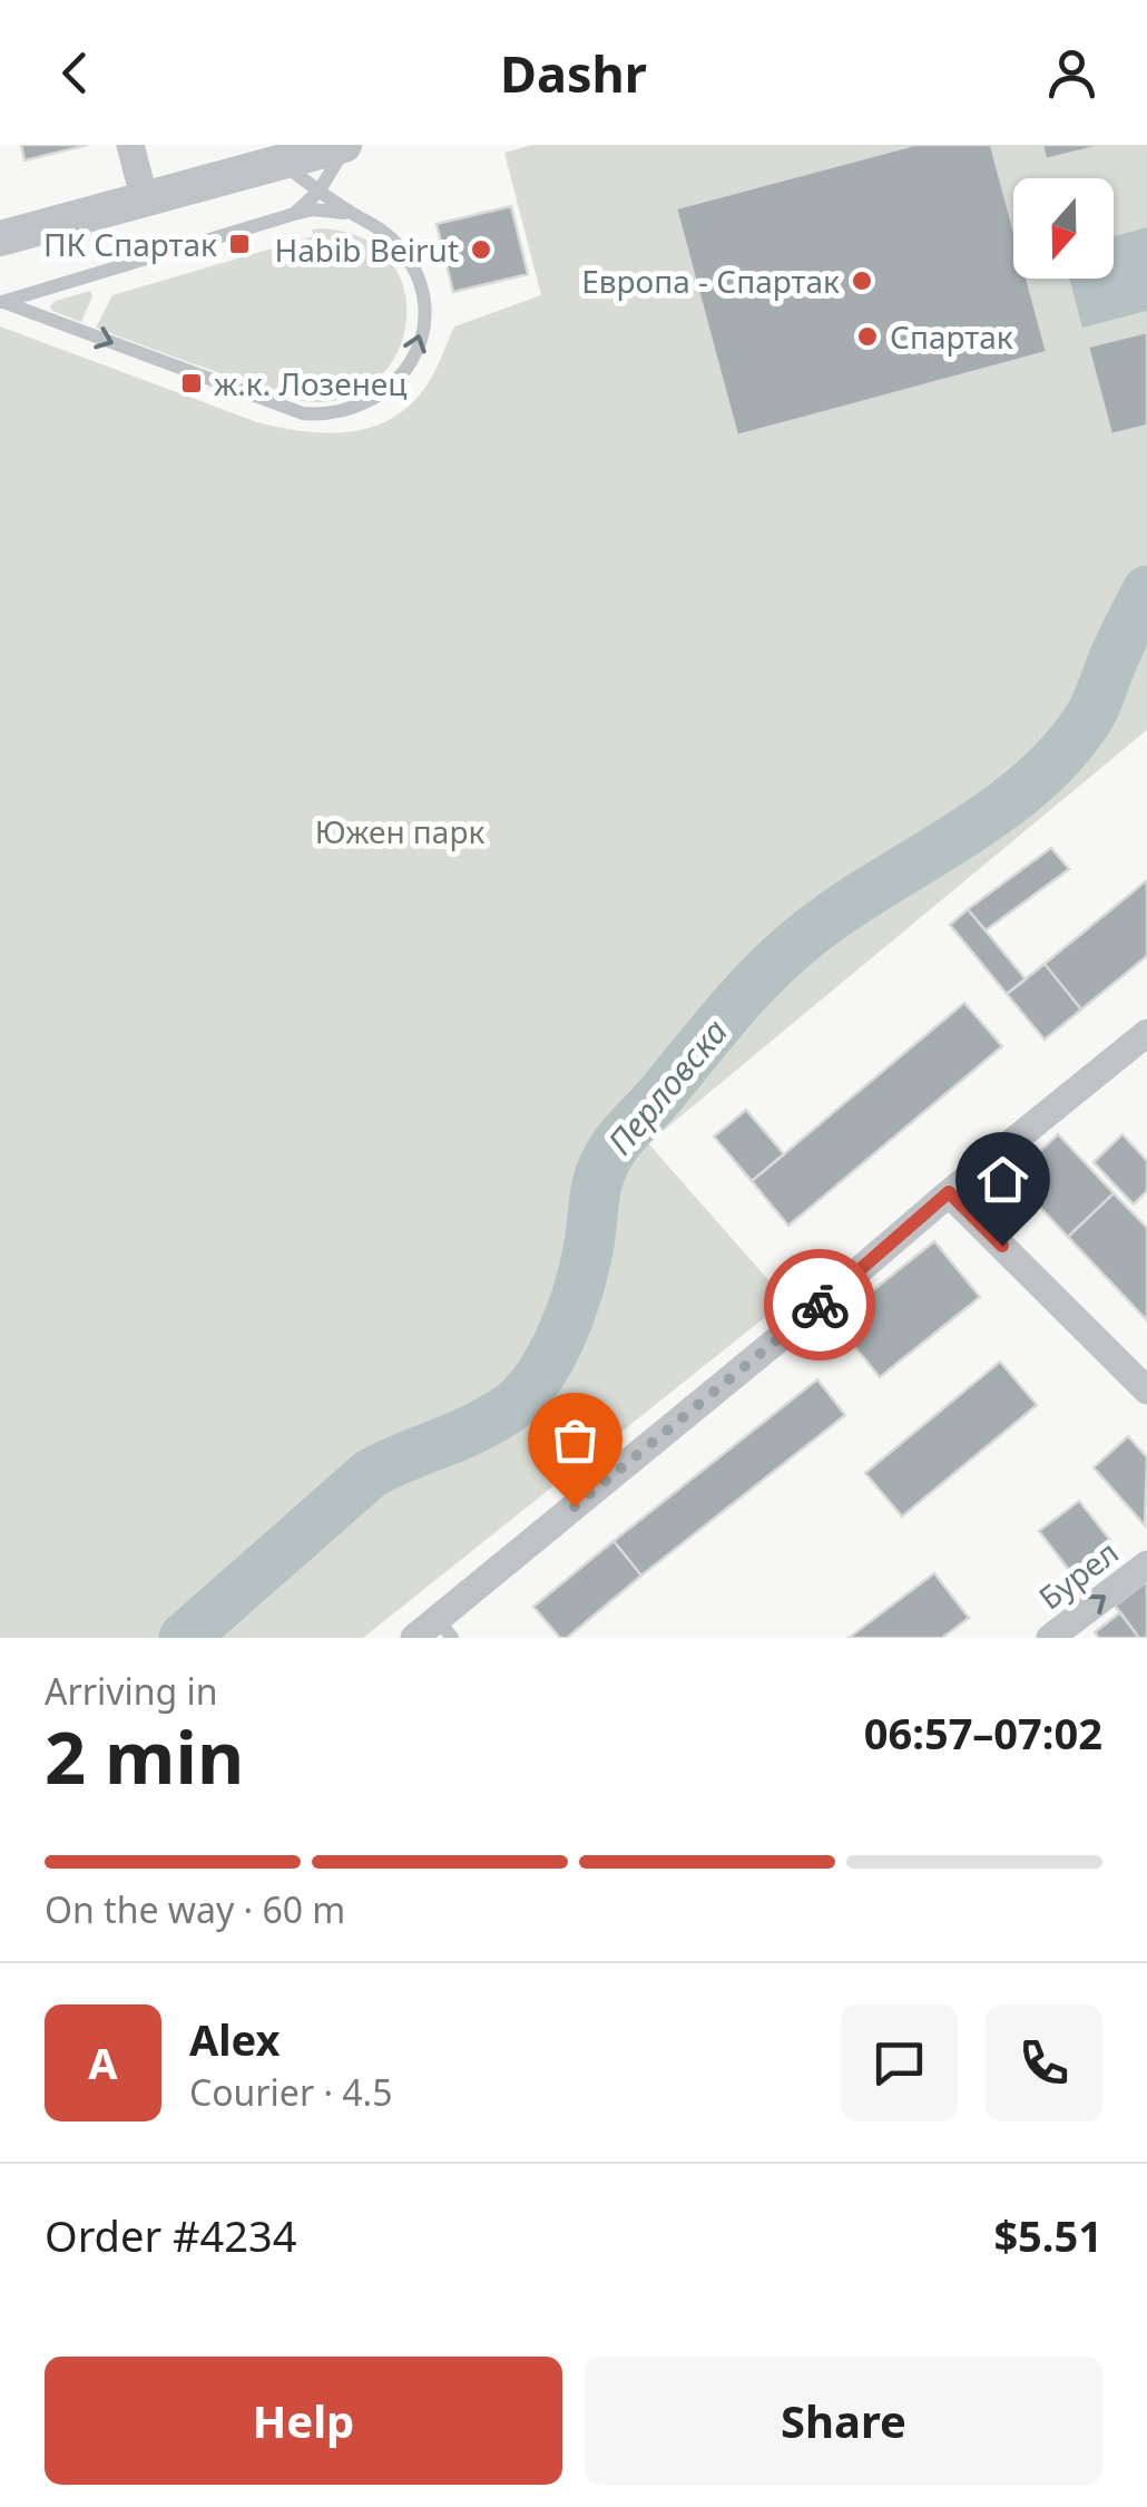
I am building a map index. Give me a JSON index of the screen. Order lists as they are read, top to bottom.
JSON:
{
  "streets": {
    "street": ["Бурел"]
  },
  "one_way": ["Бурел"],
  "water": ["Перловска"],
  "parks": ["Южен парк"],
  "places": {
    "transit": ["ПК Спартак", "ж.к. Лозенец"],
    "other": ["Habib Beirut", "Европа - Спартак", "Спартак"]
  },
  "north": "bottom",
  "page": {
    "header": "Dashr",
    "heading": ["2 min", "Arriving in", "06:57–07:02"],
    "panel": [
      "Alex",
      "Courier · 4.5",
      "Order #4234",
      "$5.51"
    ],
    "bar": "On the way · 60 m",
    "round": "A",
    "buttons": ["Help", "Share"]
  }
}
